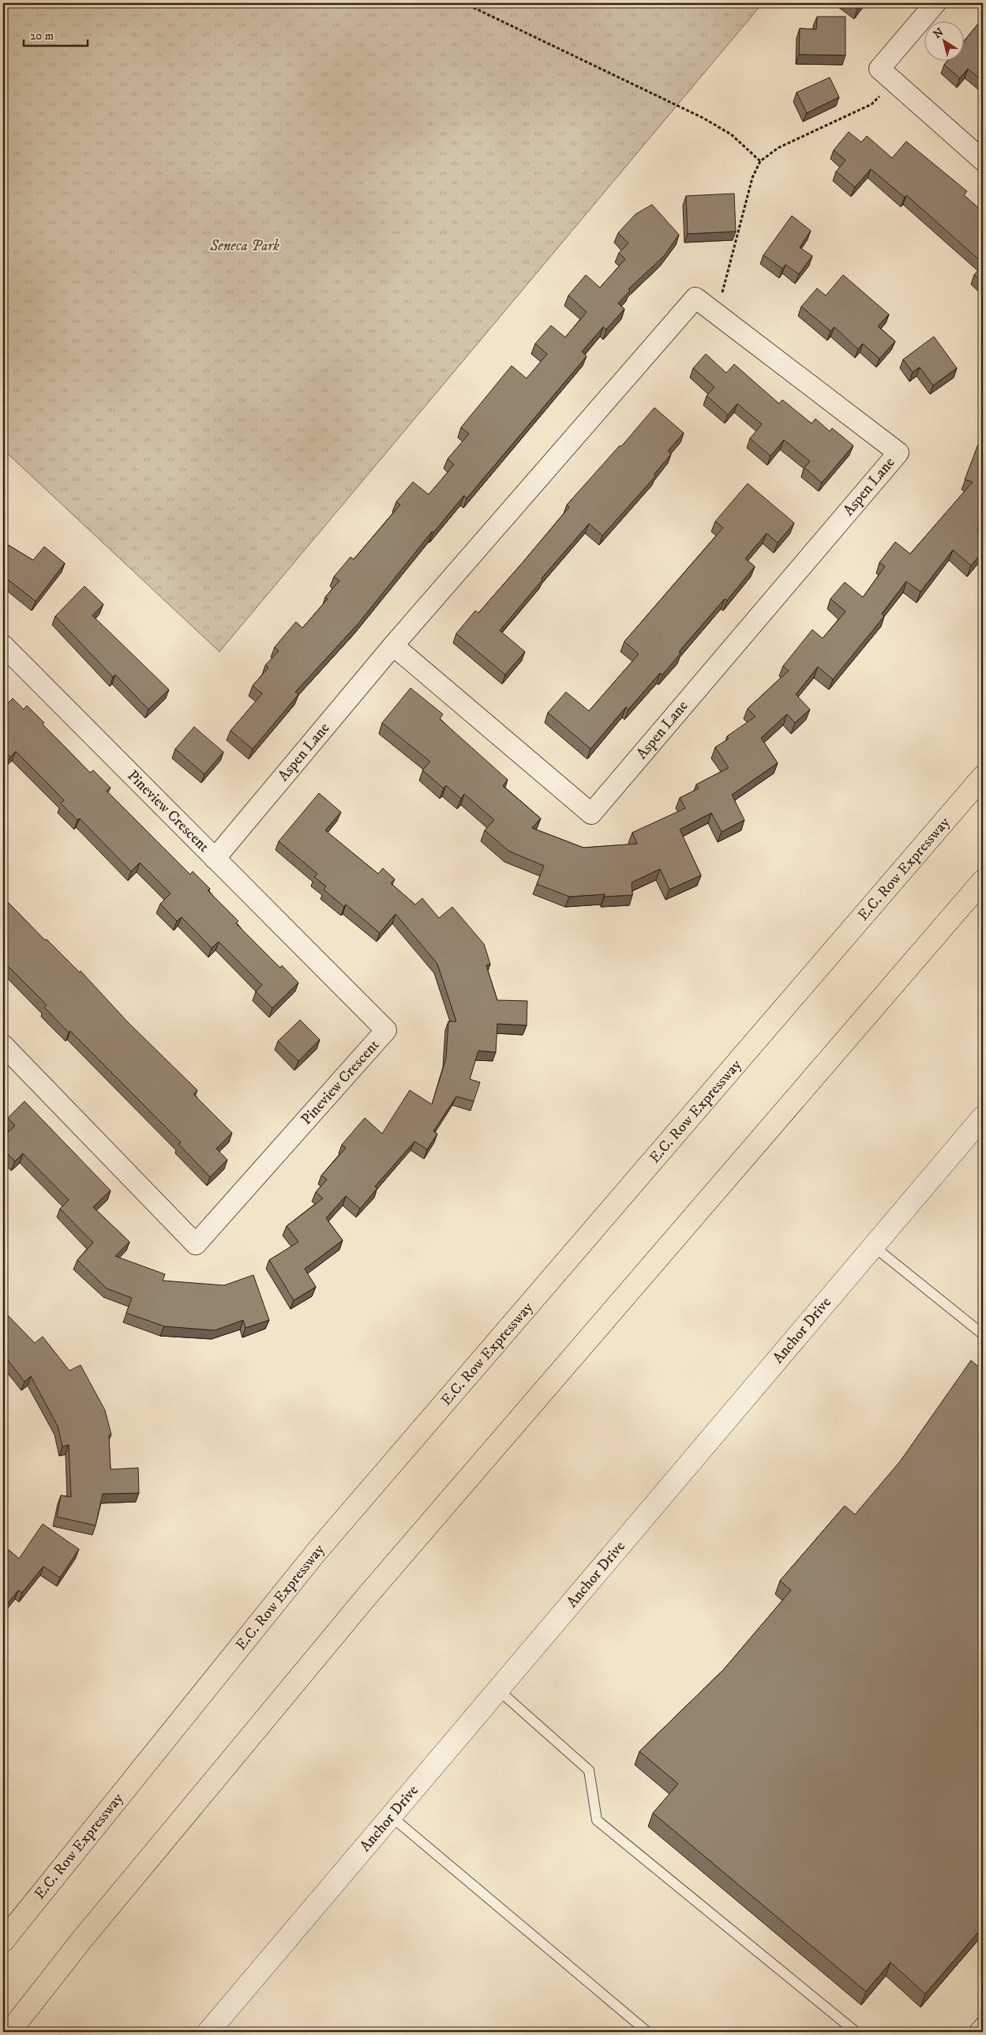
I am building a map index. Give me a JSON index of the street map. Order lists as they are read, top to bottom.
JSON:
{
  "streets": {
    "highway": ["E.C. Row Expressway"],
    "street": ["Aspen Lane", "Pineview Crescent", "Anchor Drive"]
  },
  "crossings": [
    ["Aspen Lane", "Pineview Crescent"]
  ],
  "parks": ["Seneca Park"],
  "scale_bar": "20 m",
  "north": "top left"
}
